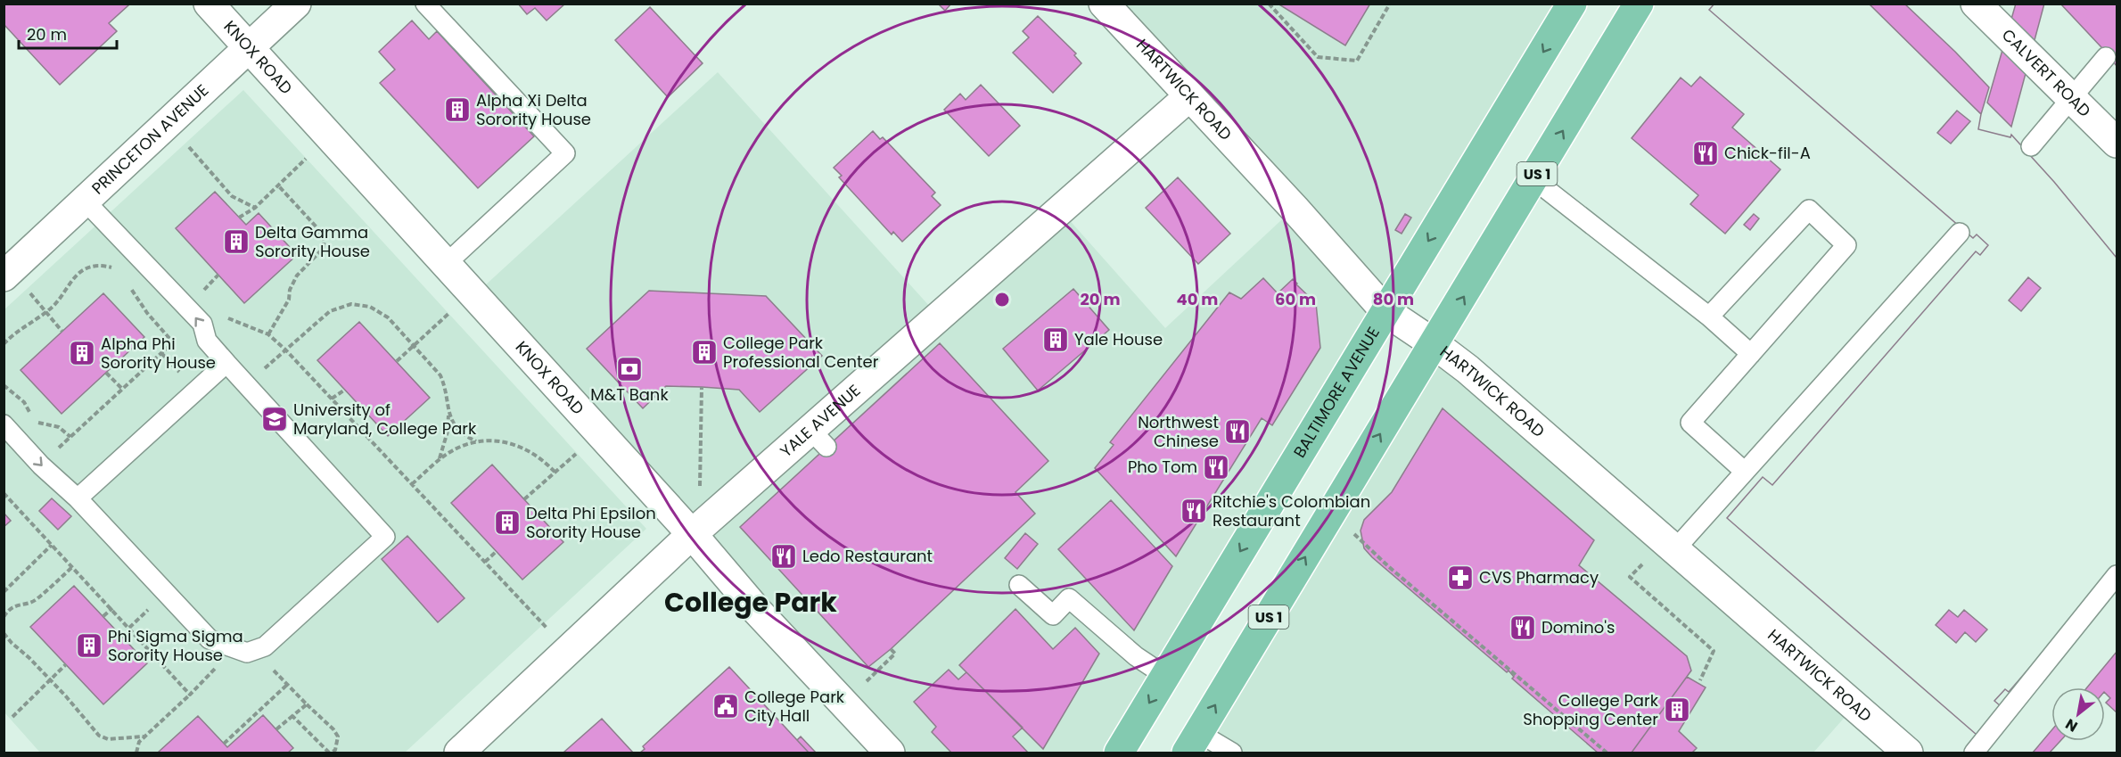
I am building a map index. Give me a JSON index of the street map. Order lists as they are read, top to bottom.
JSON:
{
  "streets": {
    "main road": ["US 1", "BALTIMORE AVENUE"],
    "street": [
      "KNOX ROAD",
      "CALVERT ROAD",
      "HARTWICK ROAD",
      "PRINCETON AVENUE",
      "YALE AVENUE"
    ]
  },
  "crossings": [
    ["KNOX ROAD", "PRINCETON AVENUE"],
    ["KNOX ROAD", "YALE AVENUE"],
    ["HARTWICK ROAD", "US 1"],
    ["HARTWICK ROAD", "BALTIMORE AVENUE"],
    ["HARTWICK ROAD", "YALE AVENUE"]
  ],
  "districts": ["College Park"],
  "places": {
    "building": [
      "Alpha Xi Delta Sorority House",
      "Delta Gamma Sorority House",
      "Yale House",
      "College Park Professional Center",
      "Alpha Phi Sorority House",
      "Delta Phi Epsilon Sorority House",
      "Phi Sigma Sigma Sorority House",
      "College Park Shopping Center"
    ],
    "restaurant": [
      "Chick-fil-A",
      "Northwest Chinese",
      "Pho Tom",
      "Ritchie's Colombian Restaurant",
      "Ledo Restaurant",
      "Domino's"
    ],
    "bank": ["M&T Bank"],
    "school or university": ["University of Maryland, College Park"],
    "pharmacy": ["CVS Pharmacy"],
    "public building": ["College Park City Hall"]
  },
  "scale_bar": "20 m",
  "north": "bottom left",
  "rings": [
    "20 m",
    "40 m",
    "60 m",
    "80 m"
  ]
}
